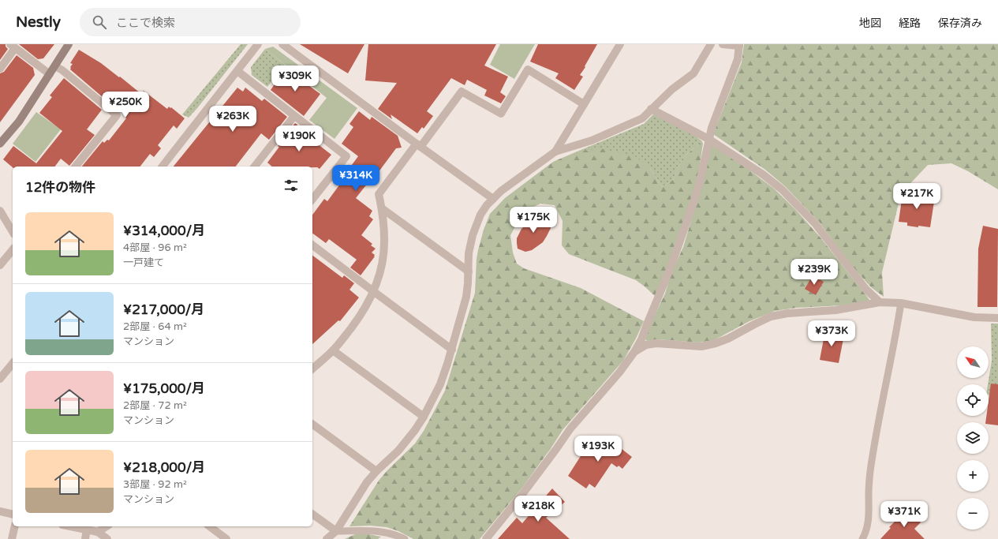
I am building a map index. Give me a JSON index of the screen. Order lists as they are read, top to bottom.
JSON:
{
  "north": "top left",
  "page": {
    "header": "Nestly",
    "search": "ここで検索",
    "nav": ["地図", "経路", "保存済み"],
    "price": [
      "¥309K",
      "¥250K",
      "¥263K",
      "¥190K",
      "¥314K",
      "¥217K",
      "¥175K",
      "¥239K",
      "¥373K",
      "¥193K",
      "¥218K",
      "¥371K"
    ],
    "heading": "12件の物件",
    "list": [
      {
        "name": "¥314,000/月",
        "note": "4部屋 · 96 m² · 一戸建て"
      },
      {
        "name": "¥217,000/月",
        "note": "2部屋 · 64 m² · マンション"
      },
      {
        "name": "¥175,000/月",
        "note": "2部屋 · 72 m² · マンション"
      },
      {
        "name": "¥218,000/月",
        "note": "3部屋 · 92 m² · マンション"
      }
    ],
    "map_buttons": ["+", "−"]
  }
}
